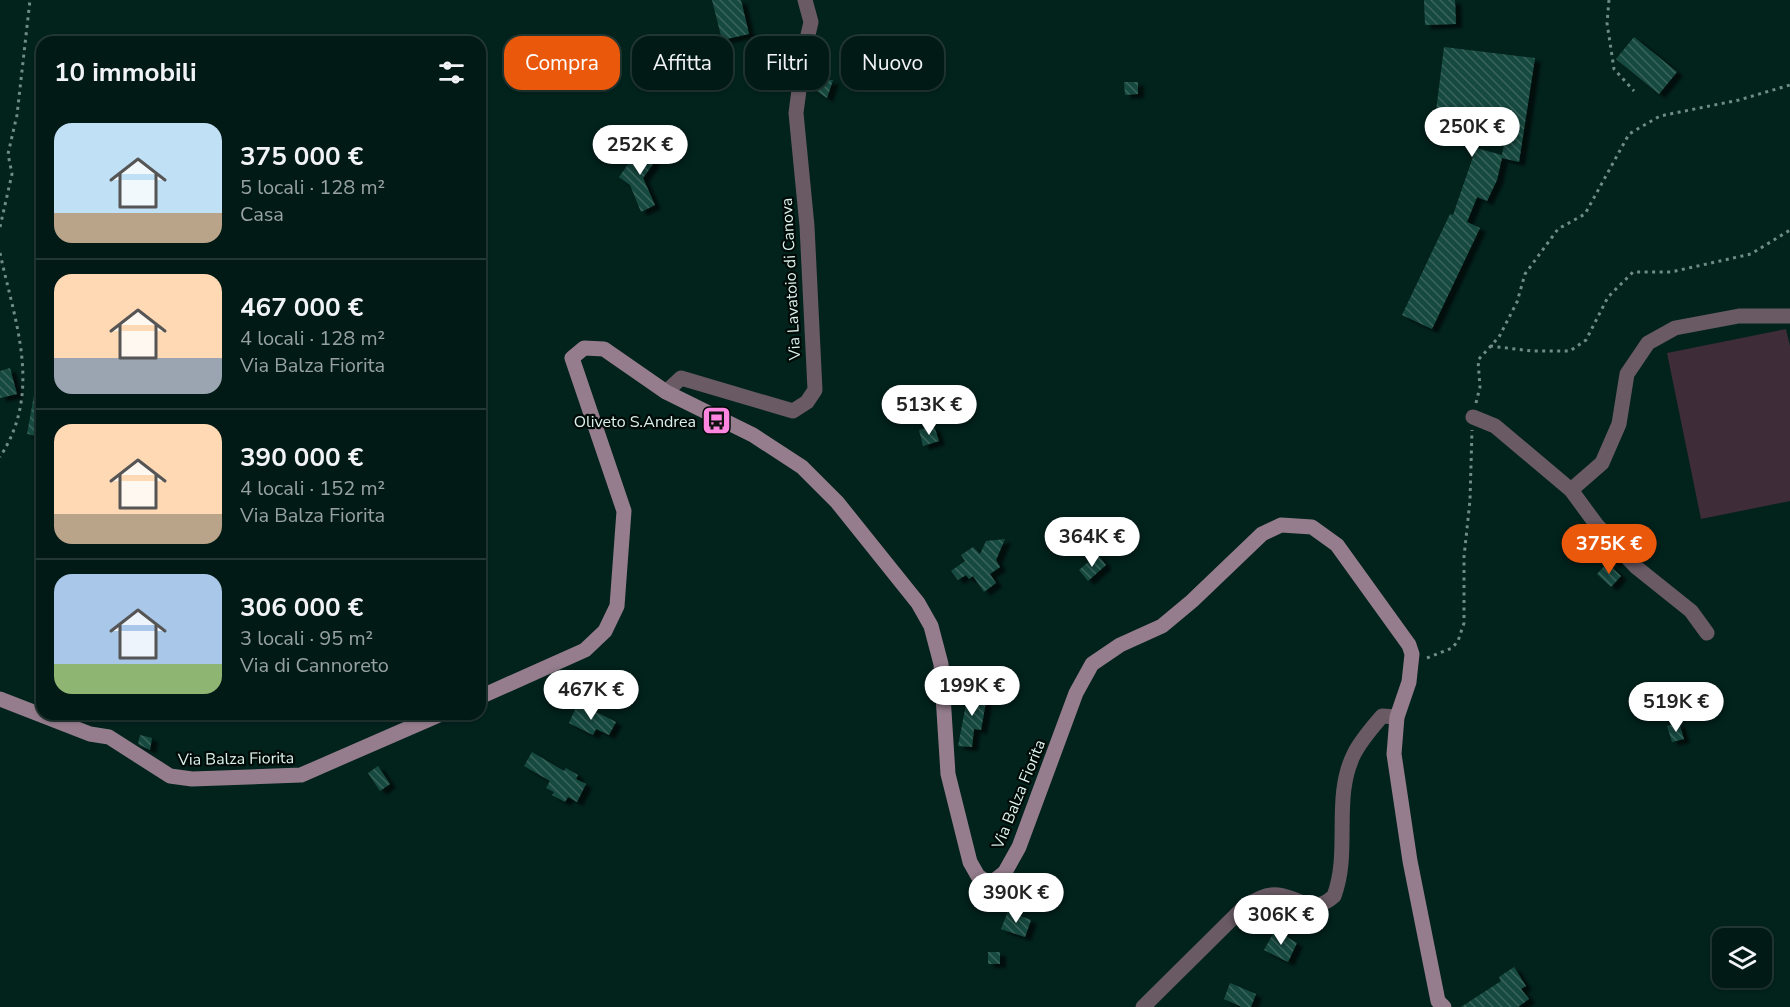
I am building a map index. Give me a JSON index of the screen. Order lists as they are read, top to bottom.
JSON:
{
  "streets": {
    "street": ["Via Lavatoio di Canova", "Via Balza Fiorita"]
  },
  "crossings": [
    ["Via Lavatoio di Canova", "Via Balza Fiorita"]
  ],
  "places": {
    "bus stop": ["Oliveto S.Andrea"]
  },
  "page": {
    "chip": [
      "Compra",
      "Affitta",
      "Filtri",
      "Nuovo"
    ],
    "heading": "10 immobili",
    "price": [
      "250K €",
      "252K €",
      "513K €",
      "364K €",
      "375K €",
      "199K €",
      "467K €",
      "519K €",
      "390K €",
      "306K €"
    ],
    "list": [
      {
        "name": "375 000 €",
        "note": "5 locali · 128 m² · Casa"
      },
      {
        "name": "467 000 €",
        "note": "4 locali · 128 m² · Via Balza Fiorita"
      },
      {
        "name": "390 000 €",
        "note": "4 locali · 152 m² · Via Balza Fiorita"
      },
      {
        "name": "306 000 €",
        "note": "3 locali · 95 m² · Via di Cannoreto"
      }
    ]
  }
}
